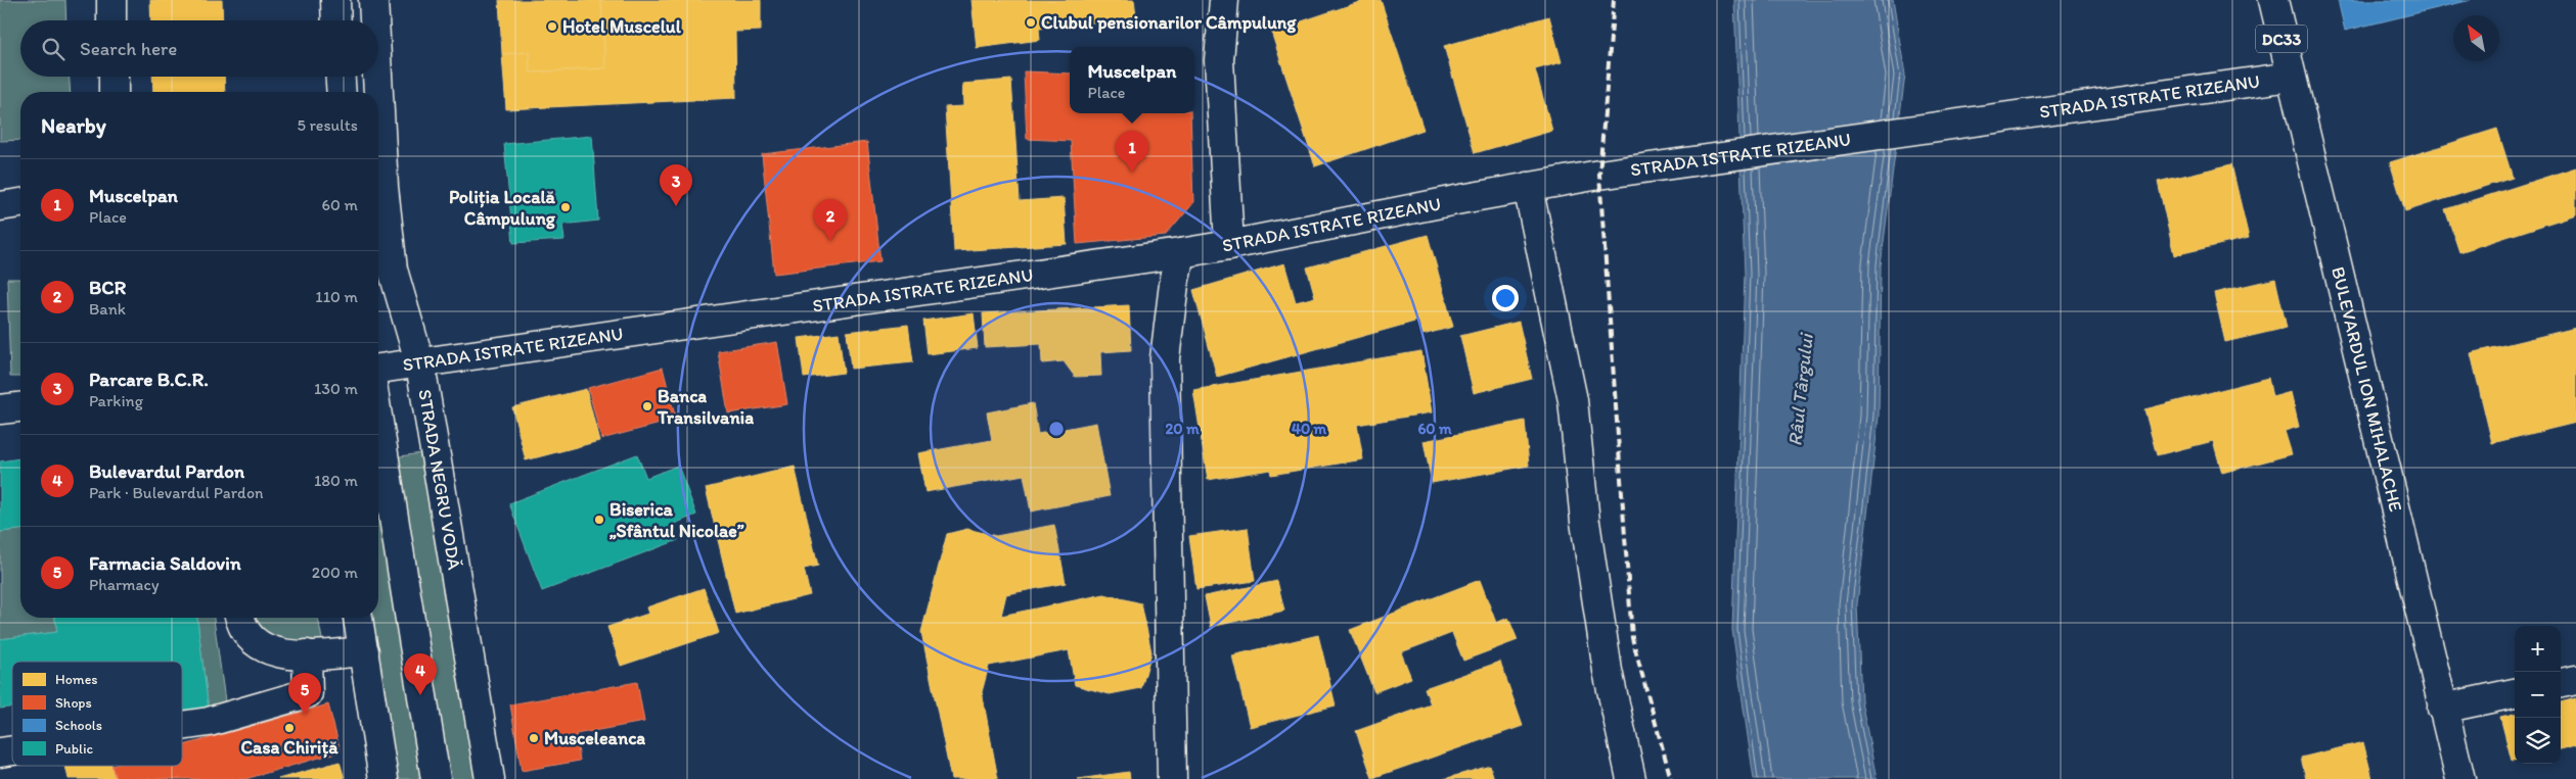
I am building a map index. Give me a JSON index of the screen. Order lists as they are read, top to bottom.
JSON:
{
  "streets": {
    "main road": [
      "DC33",
      "STRADA ISTRATE RIZEANU",
      "BULEVARDUL ION MIHALACHE",
      "STRADA NEGRU VODĂ"
    ]
  },
  "crossings": [
    ["STRADA ISTRATE RIZEANU", "BULEVARDUL ION MIHALACHE"],
    ["STRADA ISTRATE RIZEANU", "STRADA NEGRU VODĂ"]
  ],
  "water": ["Râul Târgului"],
  "places": [
    "Clubul pensionarilor Câmpulung",
    "Hotel Muscelul",
    "Poliția Locală Câmpulung",
    "Banca Transilvania",
    "Biserica „Sfântul Nicolae”",
    "Casa Chiriță",
    "Musceleanca"
  ],
  "legend": [
    "Homes",
    "Shops",
    "Schools",
    "Public"
  ],
  "north": "top left",
  "page": {
    "search": "Search here",
    "popup": ["Muscelpan", "Place"],
    "heading": ["Nearby", "5 results"],
    "pins": [
      "1",
      "3",
      "2",
      "4",
      "5"
    ],
    "list": [
      {
        "mark": "1",
        "name": "Muscelpan",
        "note": "Place",
        "value": "60 m"
      },
      {
        "mark": "2",
        "name": "BCR",
        "note": "Bank",
        "value": "110 m"
      },
      {
        "mark": "3",
        "name": "Parcare B.C.R.",
        "note": "Parking",
        "value": "130 m"
      },
      {
        "mark": "4",
        "name": "Bulevardul Pardon",
        "note": "Park · Bulevardul Pardon",
        "value": "180 m"
      },
      {
        "mark": "5",
        "name": "Farmacia Saldovin",
        "note": "Pharmacy",
        "value": "200 m"
      }
    ],
    "map_buttons": ["+", "−"]
  },
  "rings": ["20 m", "40 m", "60 m"]
}
